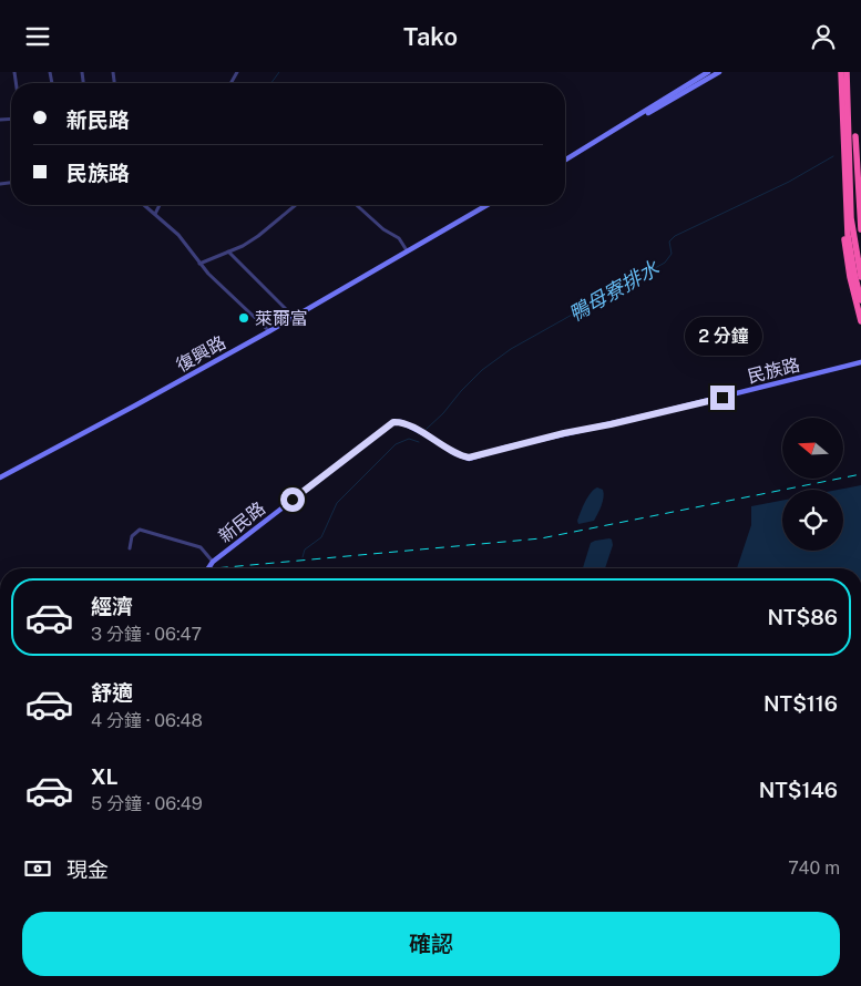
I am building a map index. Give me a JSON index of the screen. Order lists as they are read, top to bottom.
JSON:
{
  "streets": {
    "street": ["復興路", "民族路", "新民路"]
  },
  "crossings": [
    ["民族路", "新民路"]
  ],
  "water": ["鴨母寮排水"],
  "places": ["萊爾富"],
  "north": "left",
  "page": {
    "header": "Tako",
    "banner": ["新民路", "民族路"],
    "bubble": "2 分鐘",
    "list": [
      {
        "name": "經濟",
        "note": "3 分鐘 · 06:47",
        "value": "NT$86"
      },
      {
        "name": "舒適",
        "note": "4 分鐘 · 06:48",
        "value": "NT$116"
      },
      {
        "name": "XL",
        "note": "5 分鐘 · 06:49",
        "value": "NT$146"
      }
    ],
    "pay": ["現金", "740 m"],
    "buttons": "確認"
  }
}
